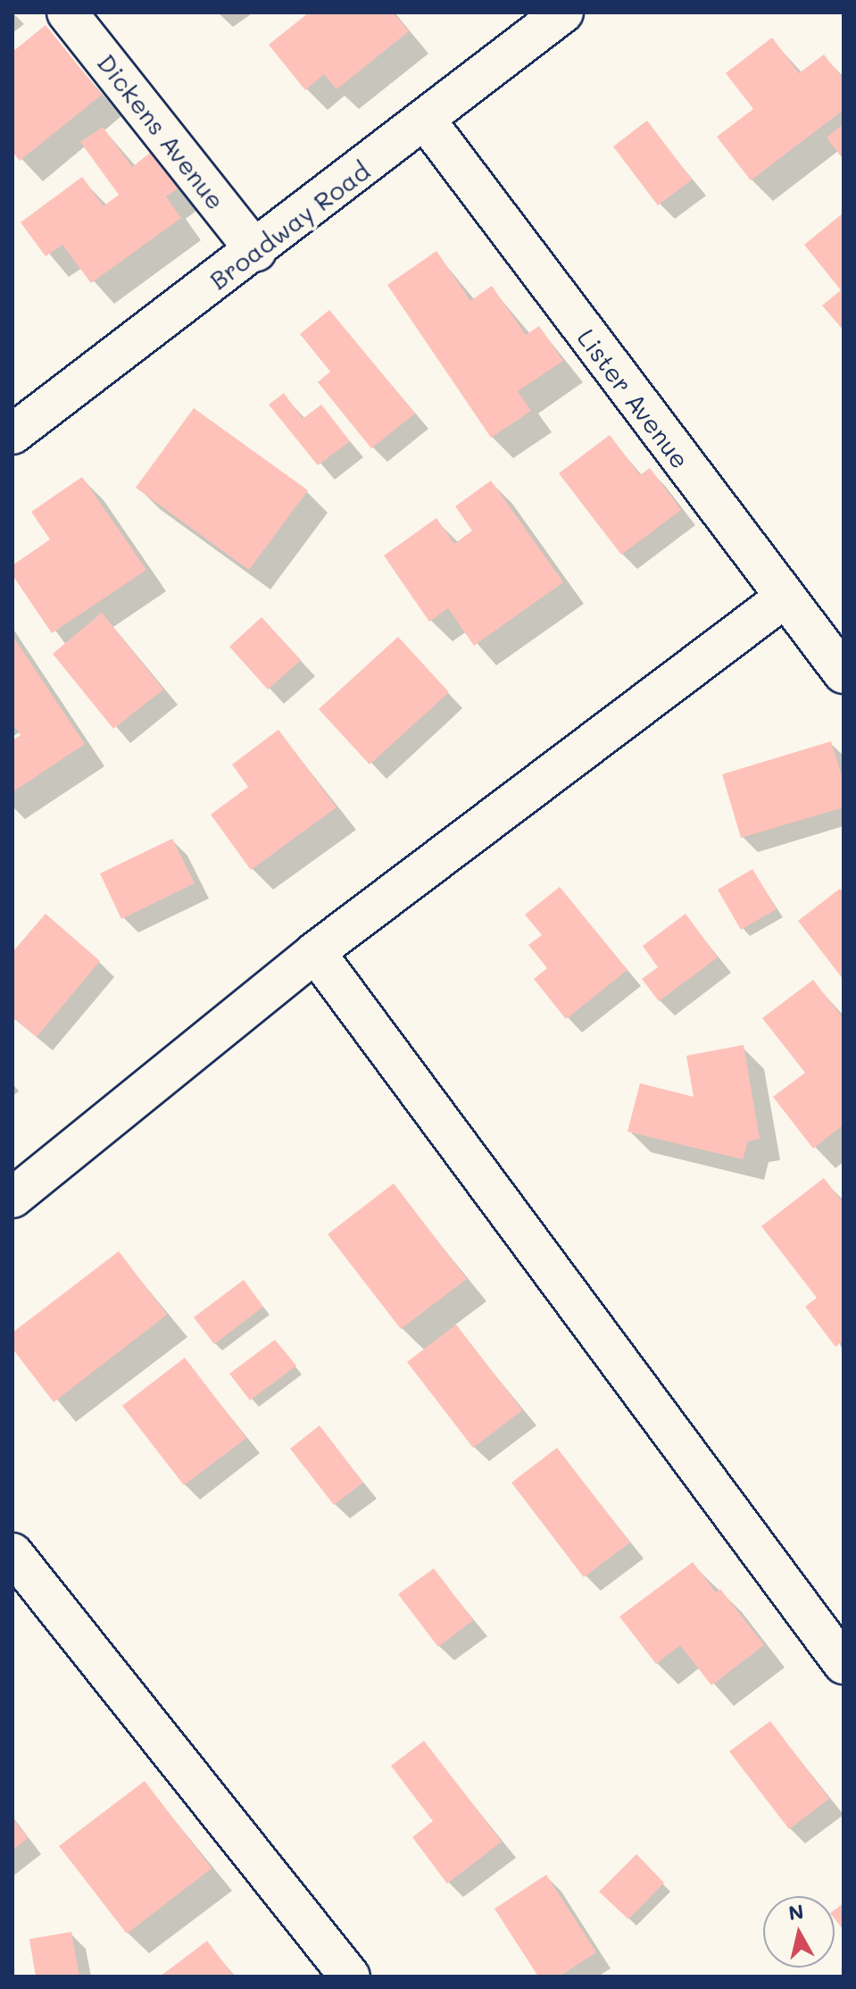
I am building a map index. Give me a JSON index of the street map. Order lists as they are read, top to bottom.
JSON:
{
  "streets": {
    "street": ["Dickens Avenue", "Broadway Road", "Lister Avenue"]
  },
  "crossings": [
    ["Dickens Avenue", "Broadway Road"],
    ["Broadway Road", "Lister Avenue"]
  ],
  "north": "top"
}
